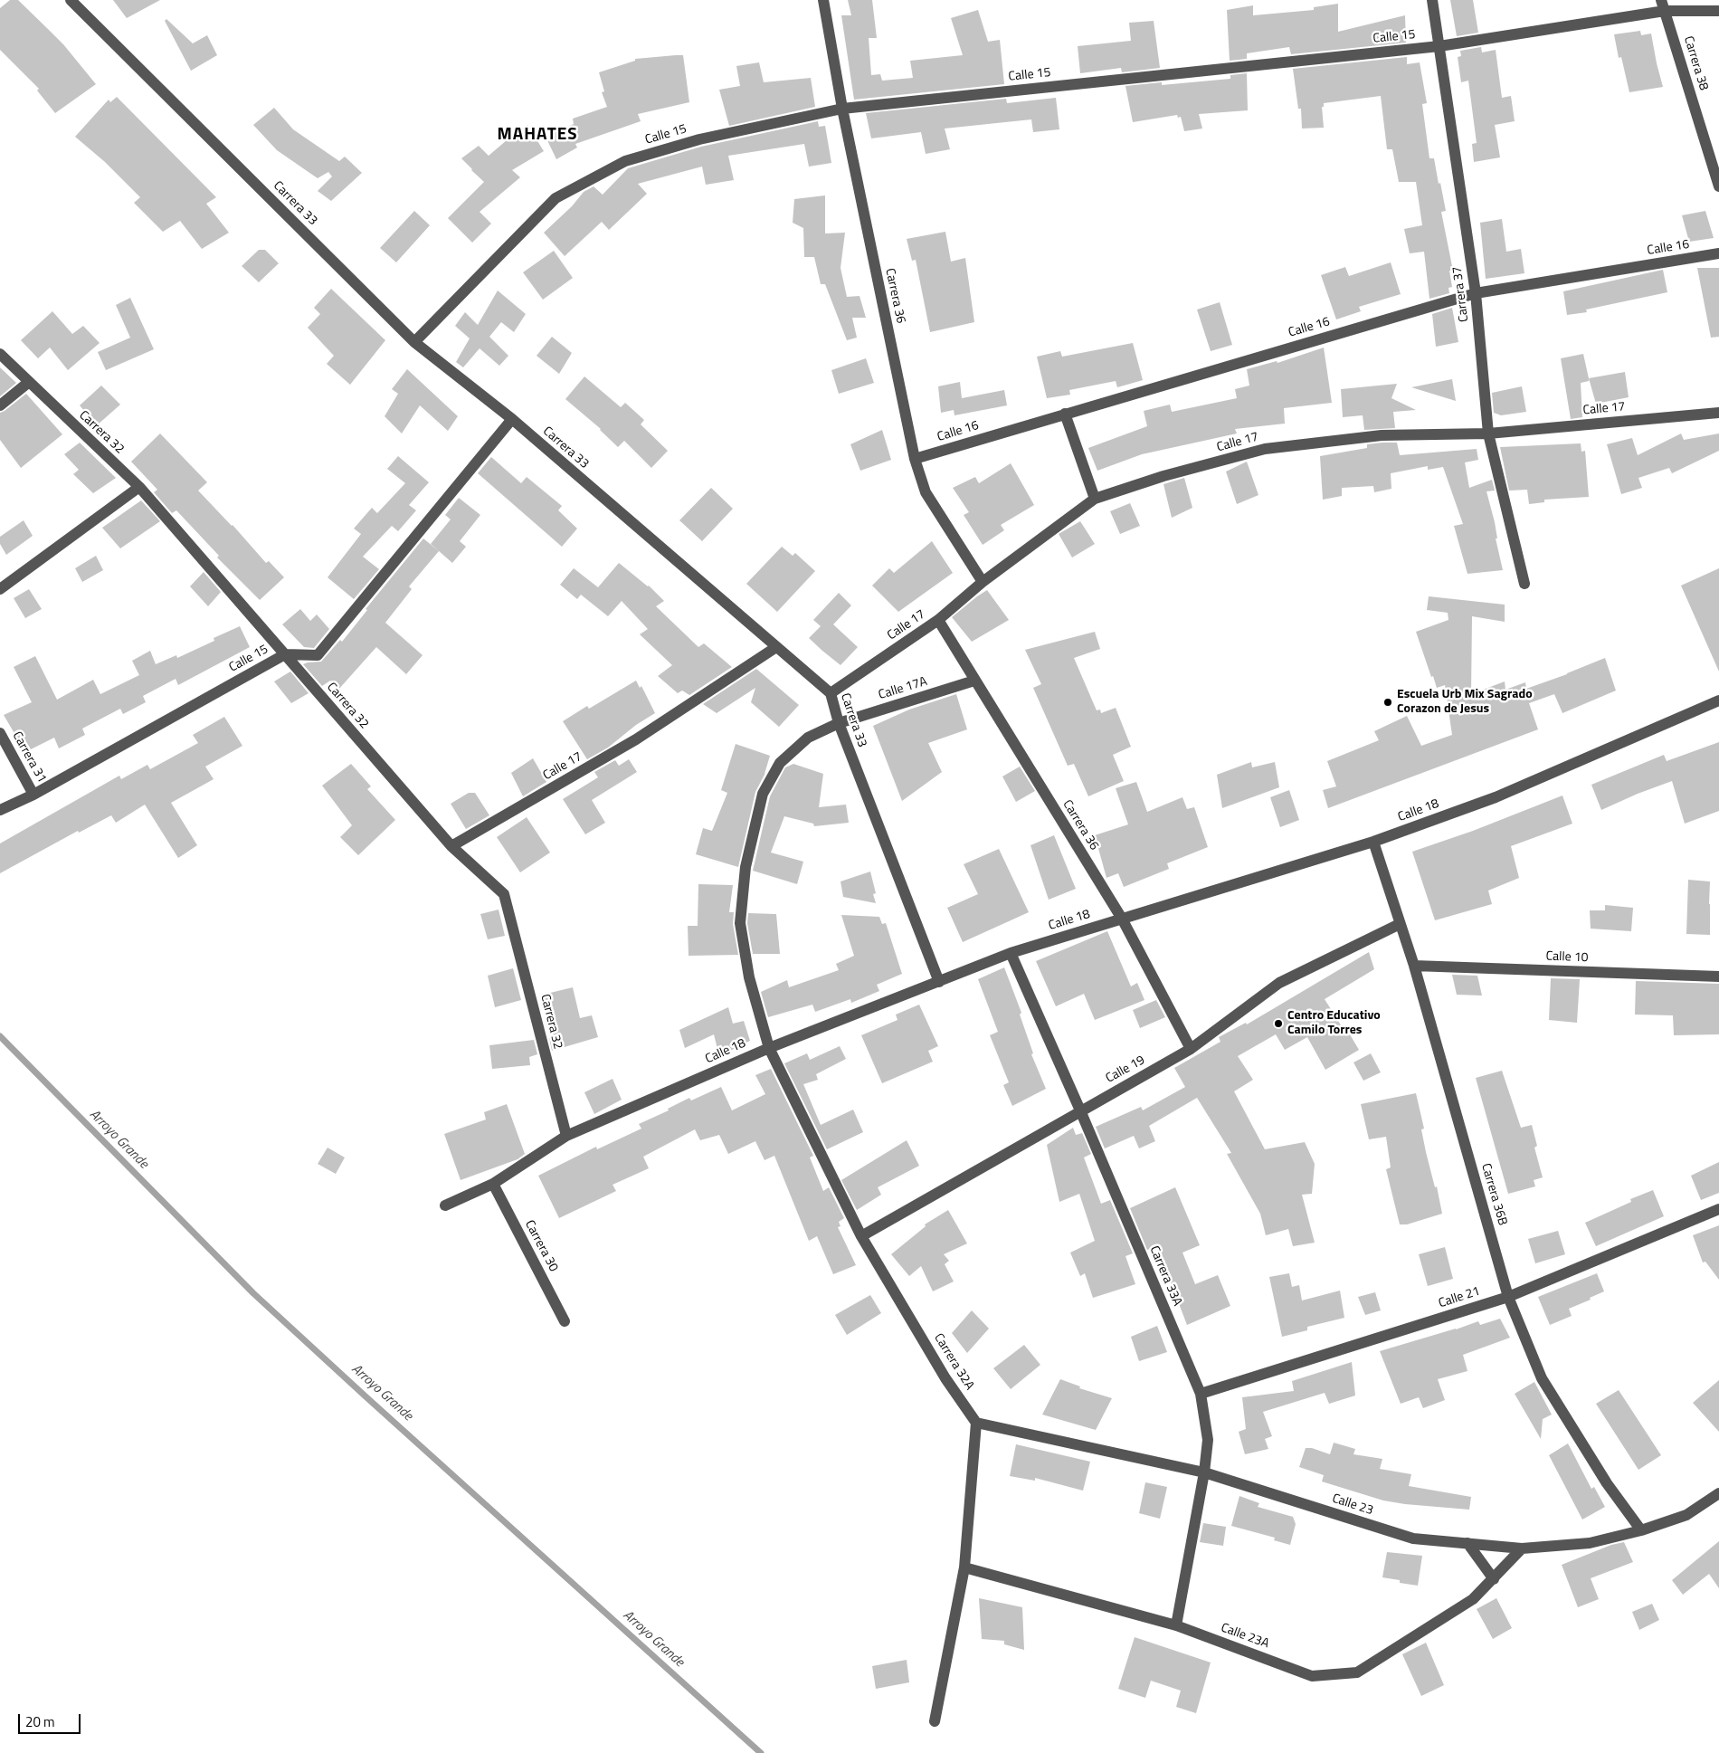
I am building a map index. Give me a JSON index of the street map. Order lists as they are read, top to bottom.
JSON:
{
  "streets": {
    "street": [
      "Calle 15",
      "Carrera 38",
      "Carrera 33",
      "Calle 16",
      "Carrera 37",
      "Carrera 36",
      "Calle 17",
      "Carrera 32",
      "Calle 17A",
      "Carrera 31",
      "Calle 18",
      "Calle 10",
      "Calle 19",
      "Carrera 36B",
      "Carrera 30",
      "Carrera 33A",
      "Calle 21",
      "Carrera 32A",
      "Calle 23",
      "Calle 23A"
    ]
  },
  "crossings": [
    ["Calle 15", "Carrera 38"],
    ["Calle 15", "Carrera 33"],
    ["Calle 15", "Carrera 37"],
    ["Calle 15", "Carrera 36"],
    ["Calle 15", "Carrera 32"],
    ["Calle 15", "Carrera 31"],
    ["Carrera 33", "Calle 17"],
    ["Carrera 33", "Calle 17A"],
    ["Carrera 33", "Calle 18"],
    ["Calle 16", "Carrera 37"],
    ["Calle 16", "Carrera 36"],
    ["Carrera 37", "Calle 17"],
    ["Carrera 36", "Calle 17"],
    ["Carrera 36", "Calle 17A"],
    ["Carrera 36", "Calle 18"],
    ["Carrera 36", "Calle 19"],
    ["Calle 17", "Carrera 32"],
    ["Carrera 32", "Calle 18"],
    ["Calle 18", "Carrera 36B"],
    ["Calle 18", "Carrera 30"],
    ["Calle 18", "Carrera 33A"],
    ["Calle 18", "Carrera 32A"],
    ["Calle 10", "Carrera 36B"],
    ["Calle 19", "Carrera 36B"],
    ["Calle 19", "Carrera 33A"],
    ["Calle 19", "Carrera 32A"],
    ["Carrera 36B", "Calle 21"],
    ["Carrera 36B", "Calle 23"],
    ["Carrera 33A", "Calle 21"],
    ["Carrera 33A", "Calle 23"],
    ["Carrera 33A", "Calle 23A"],
    ["Carrera 32A", "Calle 23"],
    ["Calle 23", "Calle 23A"]
  ],
  "districts": ["MAHATES"],
  "water": ["Arroyo Grande"],
  "places": ["Escuela Urb Mix Sagrado Corazon de Jesus", "Centro Educativo Camilo Torres"],
  "scale_bar": "20 m"
}
